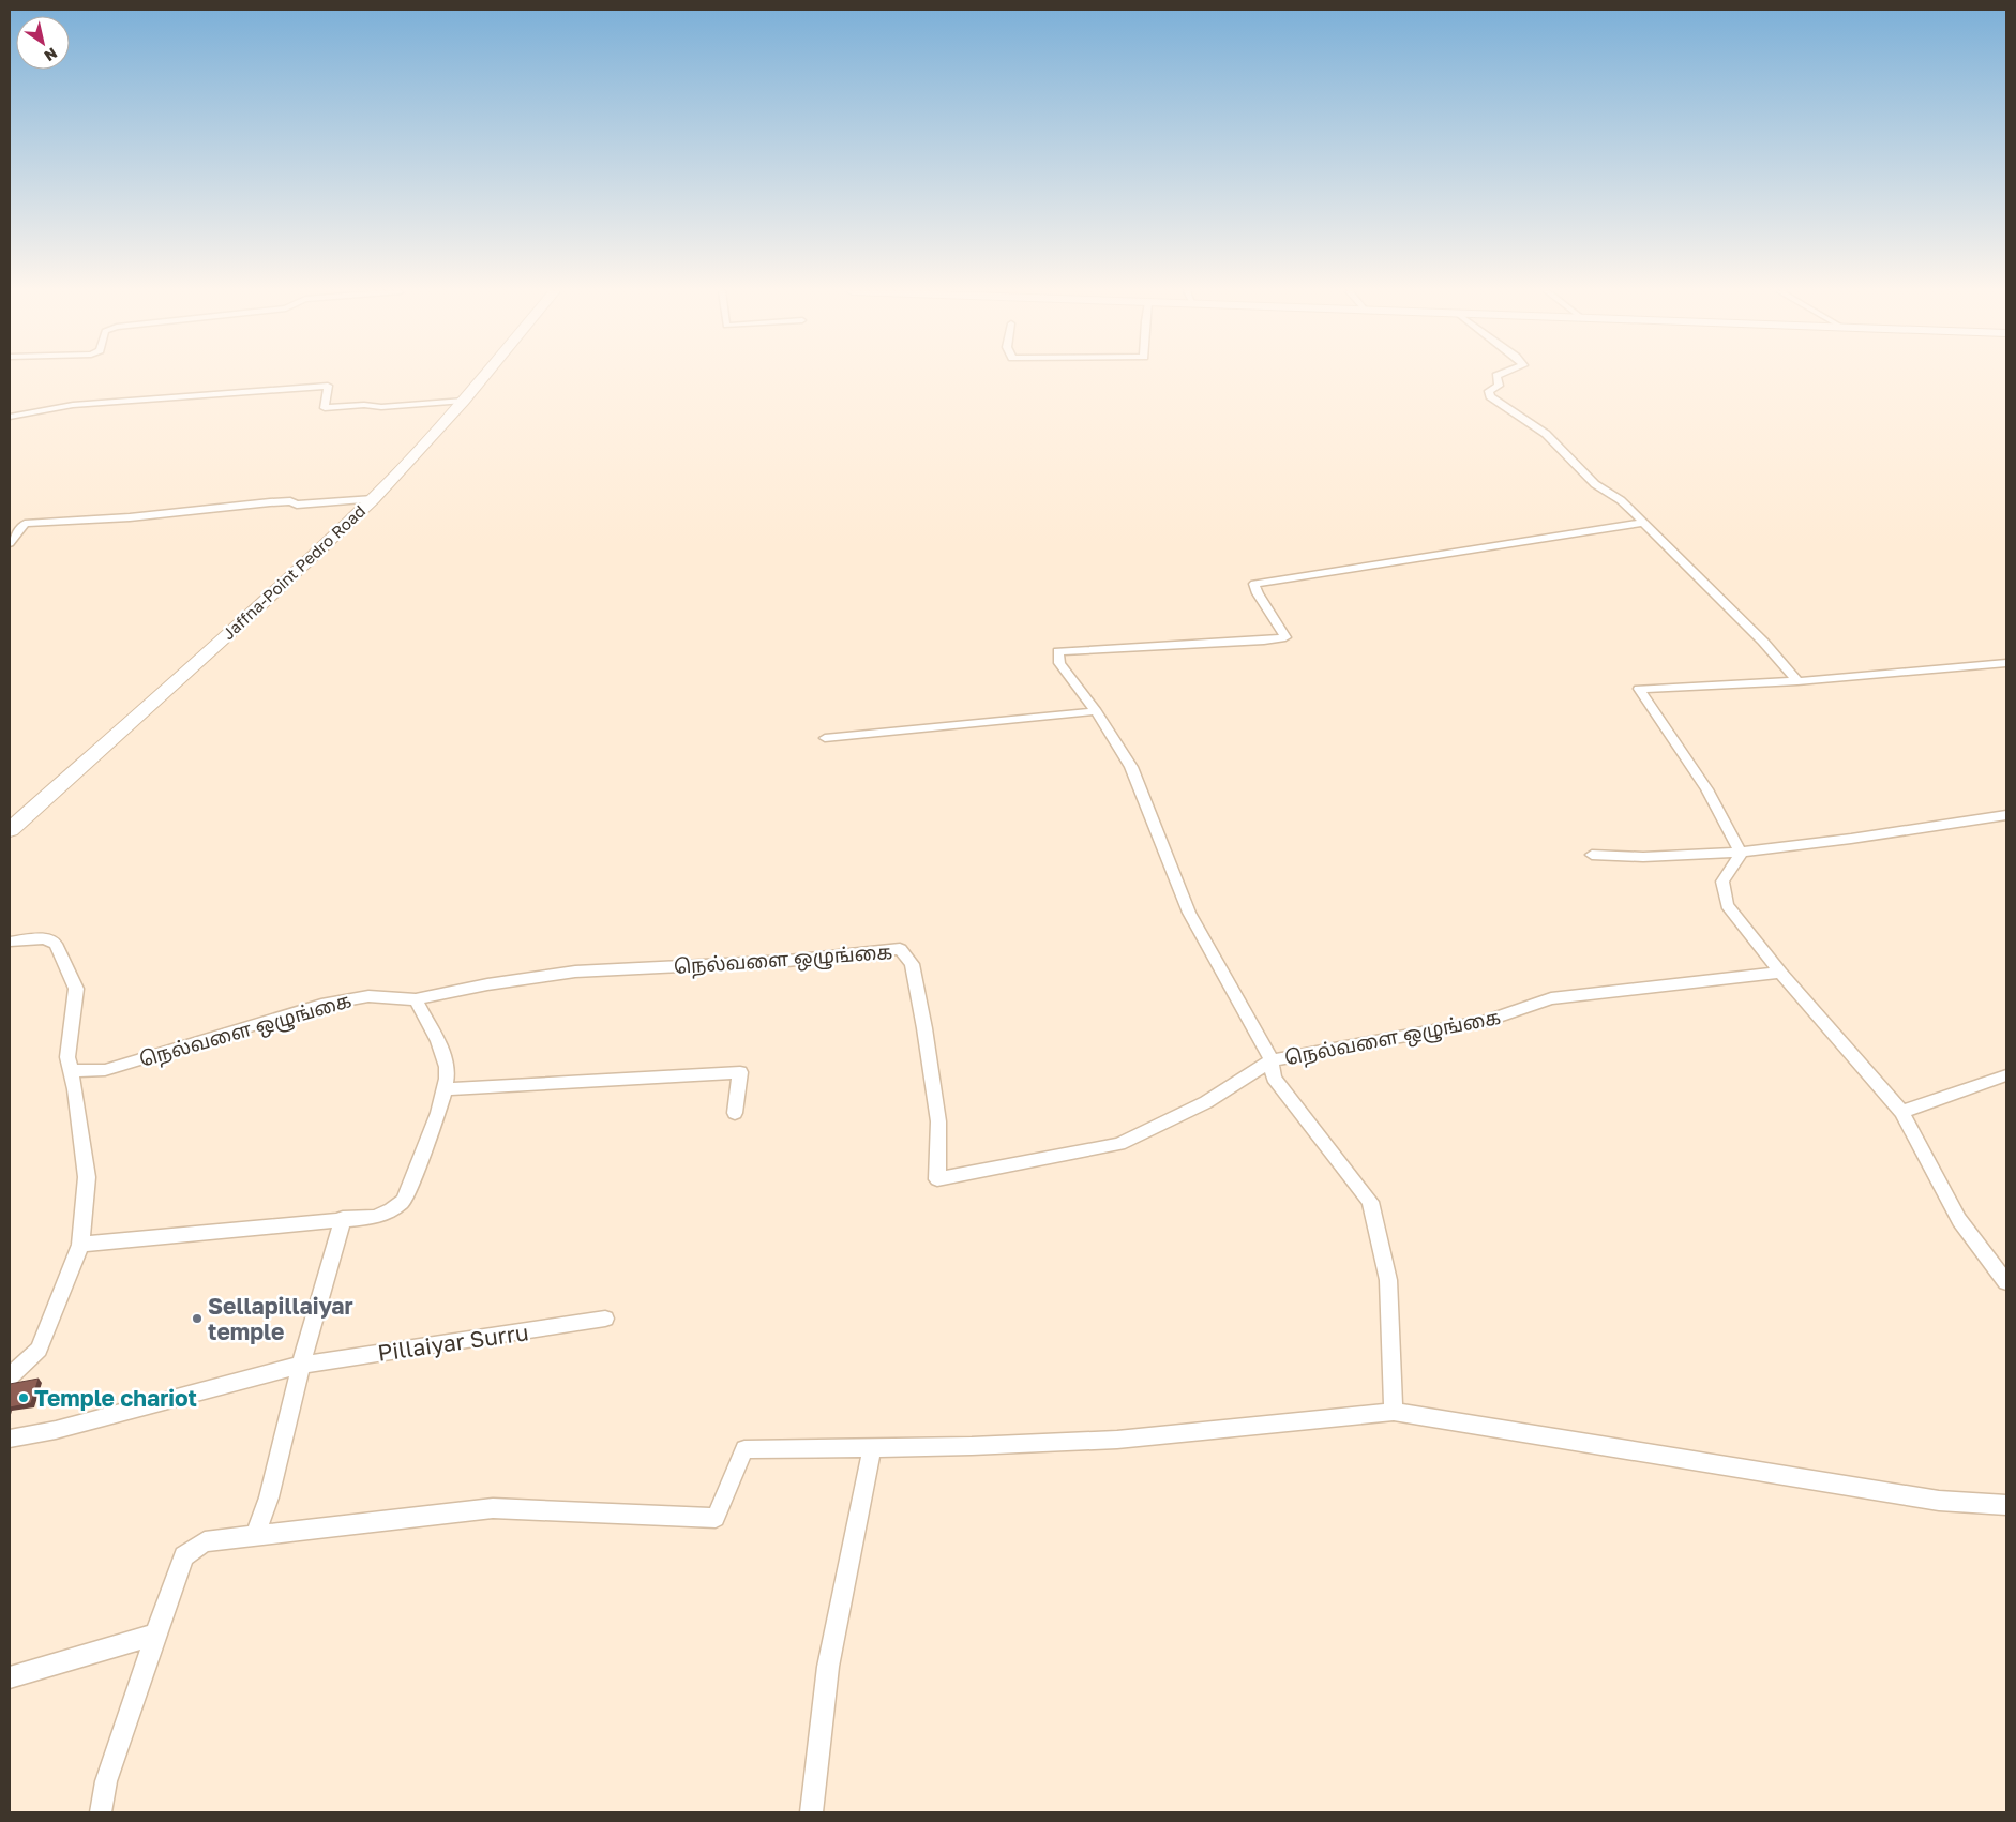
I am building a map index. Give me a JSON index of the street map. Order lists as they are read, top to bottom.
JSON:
{
  "streets": {
    "main road": ["Jaffna-Point Pedro Road"],
    "street": ["நெல்வளை ஒழுங்கை", "Pillaiyar Surru"]
  },
  "places": ["Sellapillaiyar temple", "Temple chariot"],
  "north": "bottom right"
}
